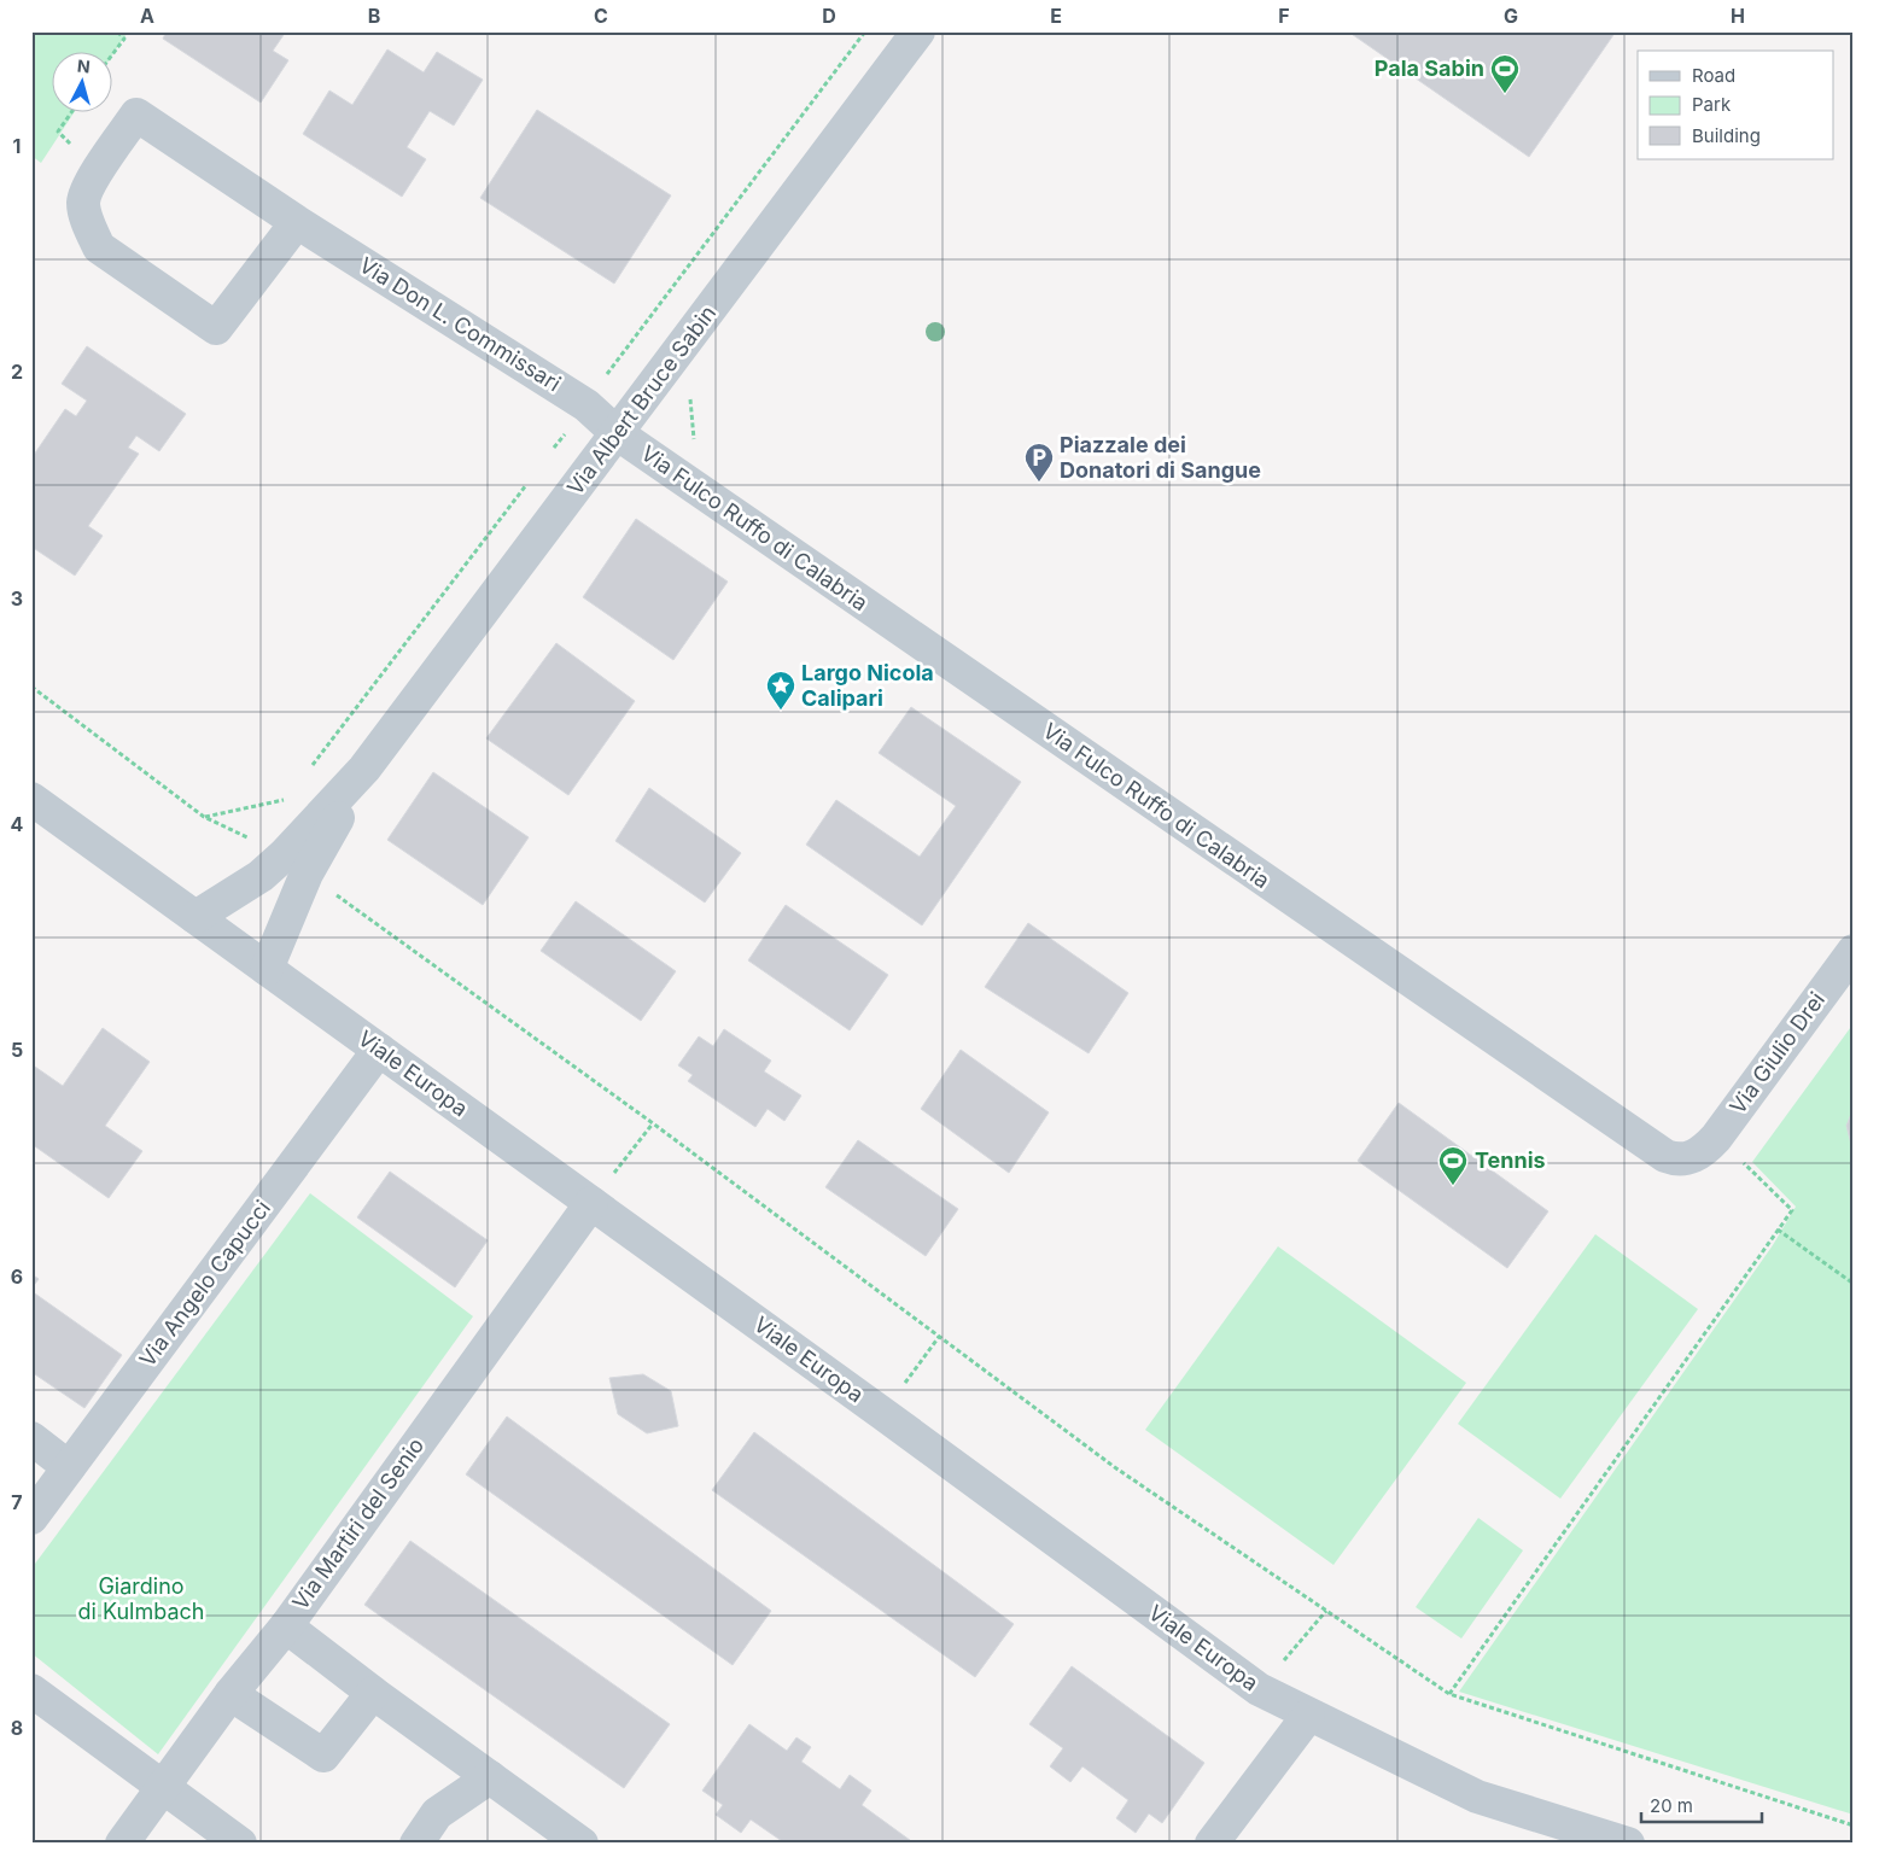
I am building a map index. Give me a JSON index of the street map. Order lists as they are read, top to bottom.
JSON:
{
  "streets": {
    "street": [
      "Via Don L. Commissari",
      "Via Albert Bruce Sabin",
      "Via Fulco Ruffo di Calabria",
      "Via Giulio Drei",
      "Viale Europa",
      "Via Angelo Capucci",
      "Via Martiri del Senio"
    ]
  },
  "crossings": [
    ["Via Don L. Commissari", "Via Albert Bruce Sabin"],
    ["Via Don L. Commissari", "Via Fulco Ruffo di Calabria"],
    ["Via Albert Bruce Sabin", "Via Fulco Ruffo di Calabria"],
    ["Via Albert Bruce Sabin", "Viale Europa"],
    ["Via Fulco Ruffo di Calabria", "Via Giulio Drei"],
    ["Viale Europa", "Via Angelo Capucci"],
    ["Viale Europa", "Via Martiri del Senio"]
  ],
  "parks": ["Giardino di Kulmbach"],
  "places": {
    "sports": ["Pala Sabin", "Tennis"],
    "parking": ["Piazzale dei Donatori di Sangue"],
    "place": ["Largo Nicola Calipari"]
  },
  "legend": ["Road", "Park", "Building"],
  "scale_bar": "20 m",
  "north": "top",
  "grid": {
    "columns": [
      "A",
      "B",
      "C",
      "D",
      "E",
      "F",
      "G",
      "H"
    ],
    "rows": [
      "1",
      "2",
      "3",
      "4",
      "5",
      "6",
      "7",
      "8"
    ]
  }
}
